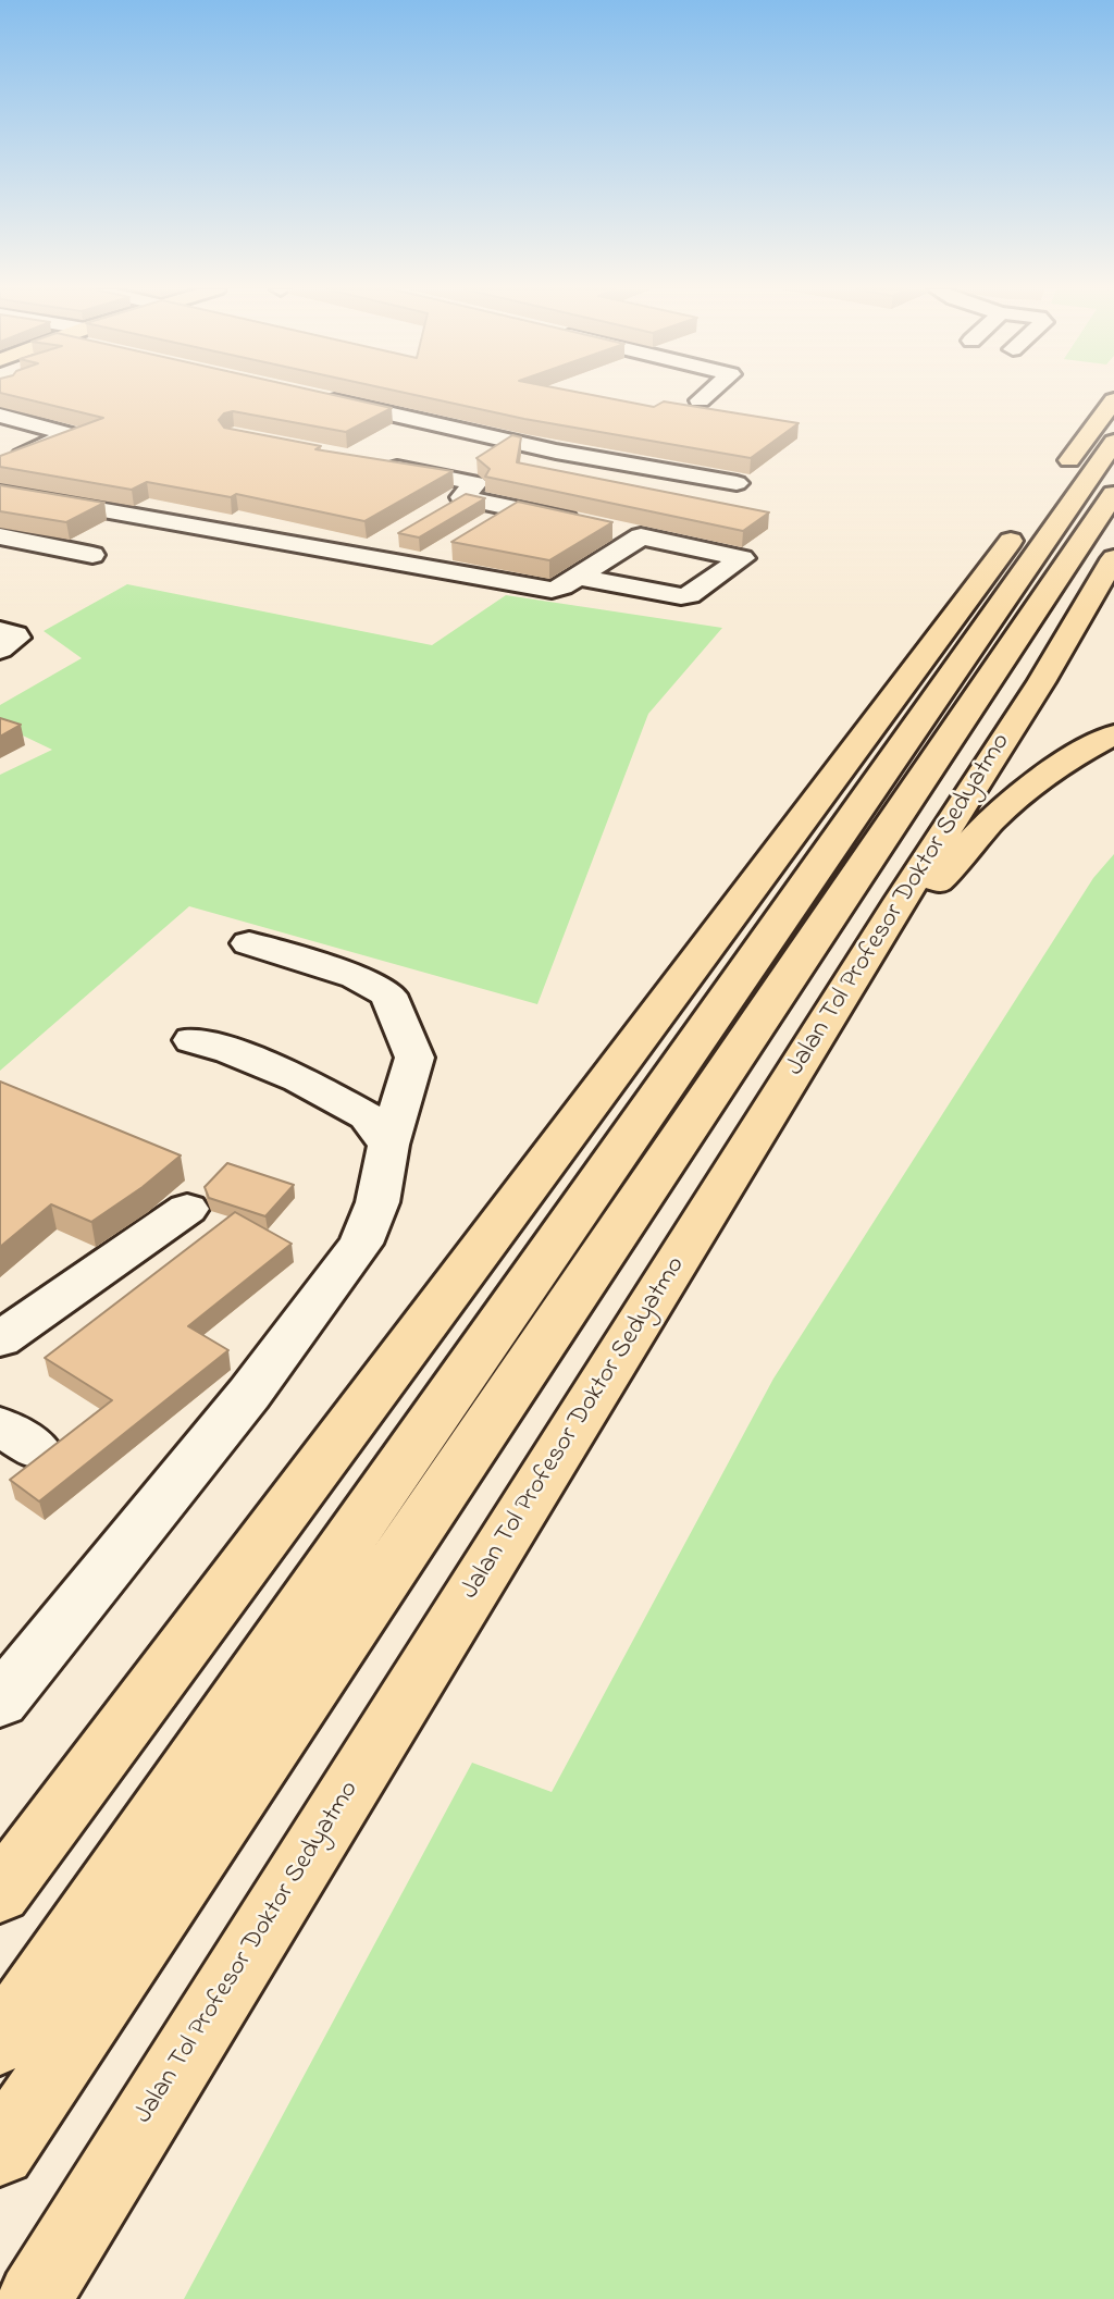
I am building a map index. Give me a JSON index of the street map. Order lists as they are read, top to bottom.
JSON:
{
  "streets": {
    "main road": ["Jalan Tol Profesor Doktor Sedyatmo"]
  }
}
